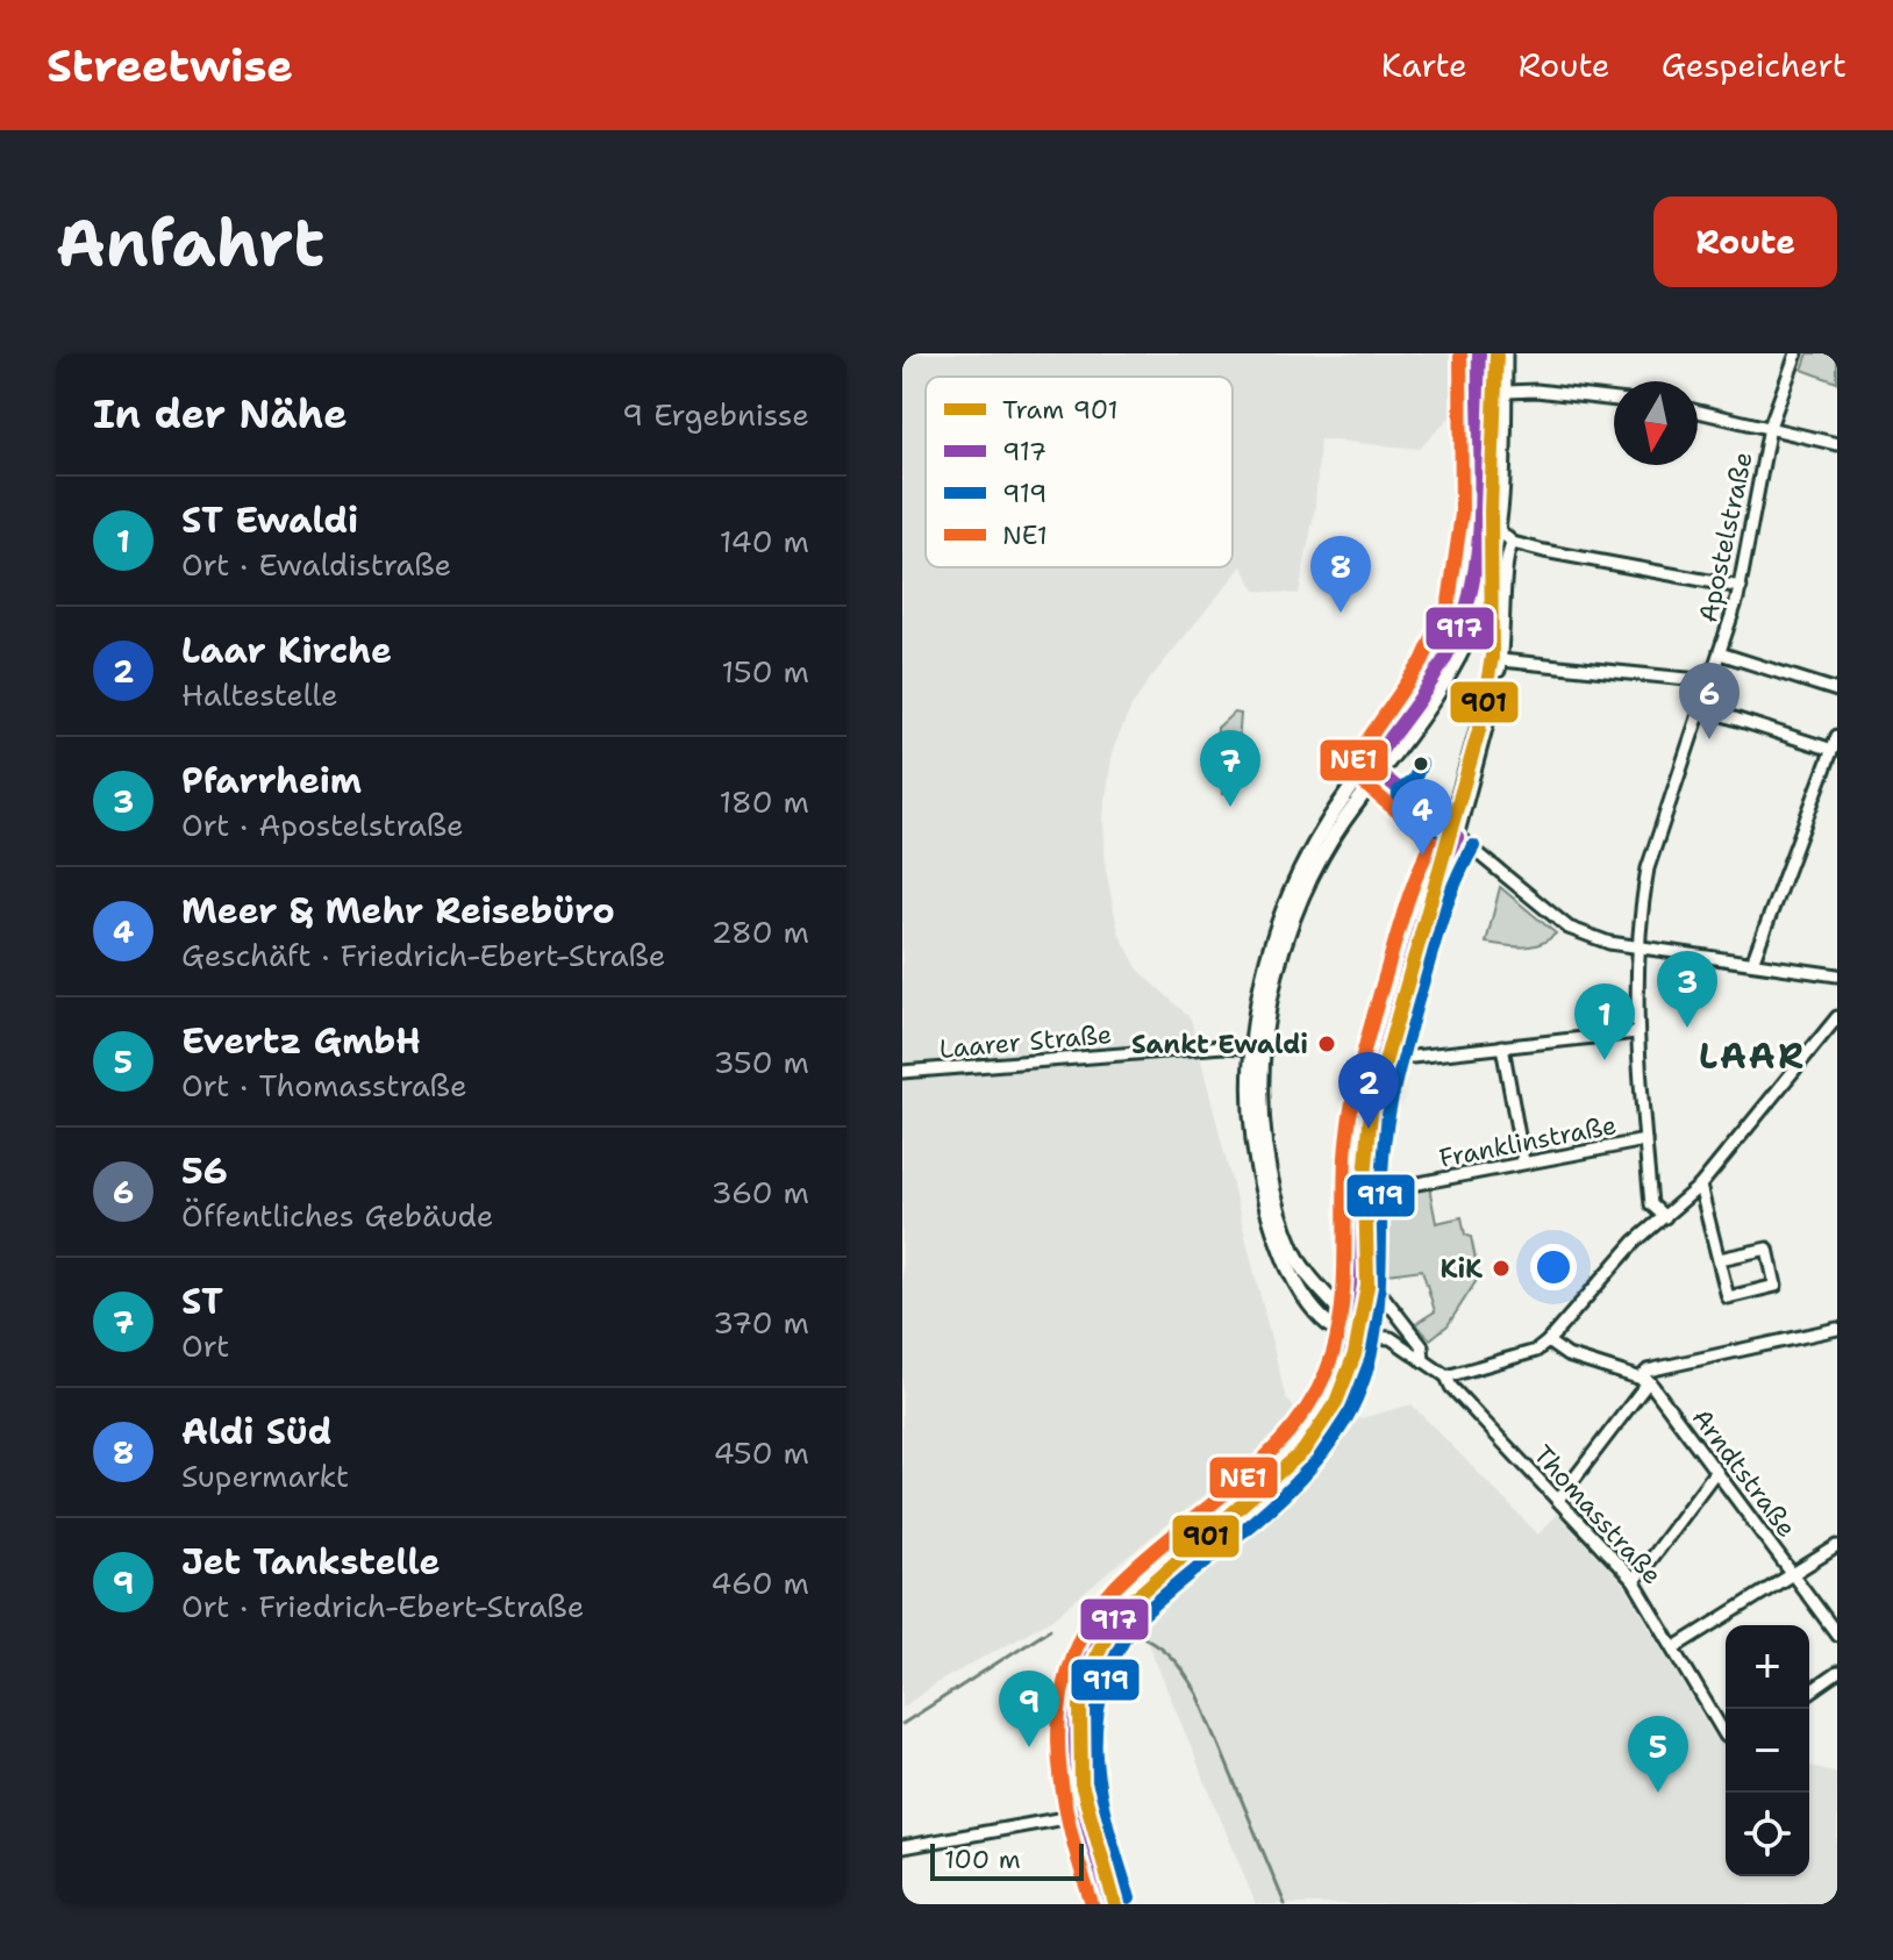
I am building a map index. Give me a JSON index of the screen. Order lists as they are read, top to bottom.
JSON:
{
  "streets": {
    "street": [
      "Apostelstraße",
      "Laarer Straße",
      "Franklinstraße",
      "Arndtstraße",
      "Thomasstraße"
    ]
  },
  "crossings": [
    ["Apostelstraße", "Franklinstraße"]
  ],
  "districts": ["LAAR"],
  "places": ["Sankt Ewaldi", "KiK"],
  "lines": [
    "tram line 901",
    "transit line 917",
    "transit line NE1",
    "transit line 919"
  ],
  "legend": [
    "Tram 901",
    "917",
    "919",
    "NE1"
  ],
  "scale_bar": "100 m",
  "north": "bottom",
  "page": {
    "header": "Streetwise",
    "nav": ["Karte", "Route", "Gespeichert"],
    "buttons": "Route",
    "title": "Anfahrt",
    "heading": ["In der Nähe", "9 Ergebnisse"],
    "list": [
      {
        "mark": "1",
        "name": "ST Ewaldi",
        "note": "Ort · Ewaldistraße",
        "value": "140 m"
      },
      {
        "mark": "2",
        "name": "Laar Kirche",
        "note": "Haltestelle",
        "value": "150 m"
      },
      {
        "mark": "3",
        "name": "Pfarrheim",
        "note": "Ort · Apostelstraße",
        "value": "180 m"
      },
      {
        "mark": "4",
        "name": "Meer & Mehr Reisebüro",
        "note": "Geschäft · Friedrich-Ebert-Straße",
        "value": "280 m"
      },
      {
        "mark": "5",
        "name": "Evertz GmbH",
        "note": "Ort · Thomasstraße",
        "value": "350 m"
      },
      {
        "mark": "6",
        "name": "56",
        "note": "Öffentliches Gebäude",
        "value": "360 m"
      },
      {
        "mark": "7",
        "name": "ST",
        "note": "Ort",
        "value": "370 m"
      },
      {
        "mark": "8",
        "name": "Aldi Süd",
        "note": "Supermarkt",
        "value": "450 m"
      },
      {
        "mark": "9",
        "name": "Jet Tankstelle",
        "note": "Ort · Friedrich-Ebert-Straße",
        "value": "460 m"
      }
    ],
    "pins": [
      "8",
      "6",
      "7",
      "4",
      "3",
      "1",
      "2",
      "9",
      "5"
    ],
    "map_buttons": ["+", "−"],
    "scale": "100 m"
  }
}
